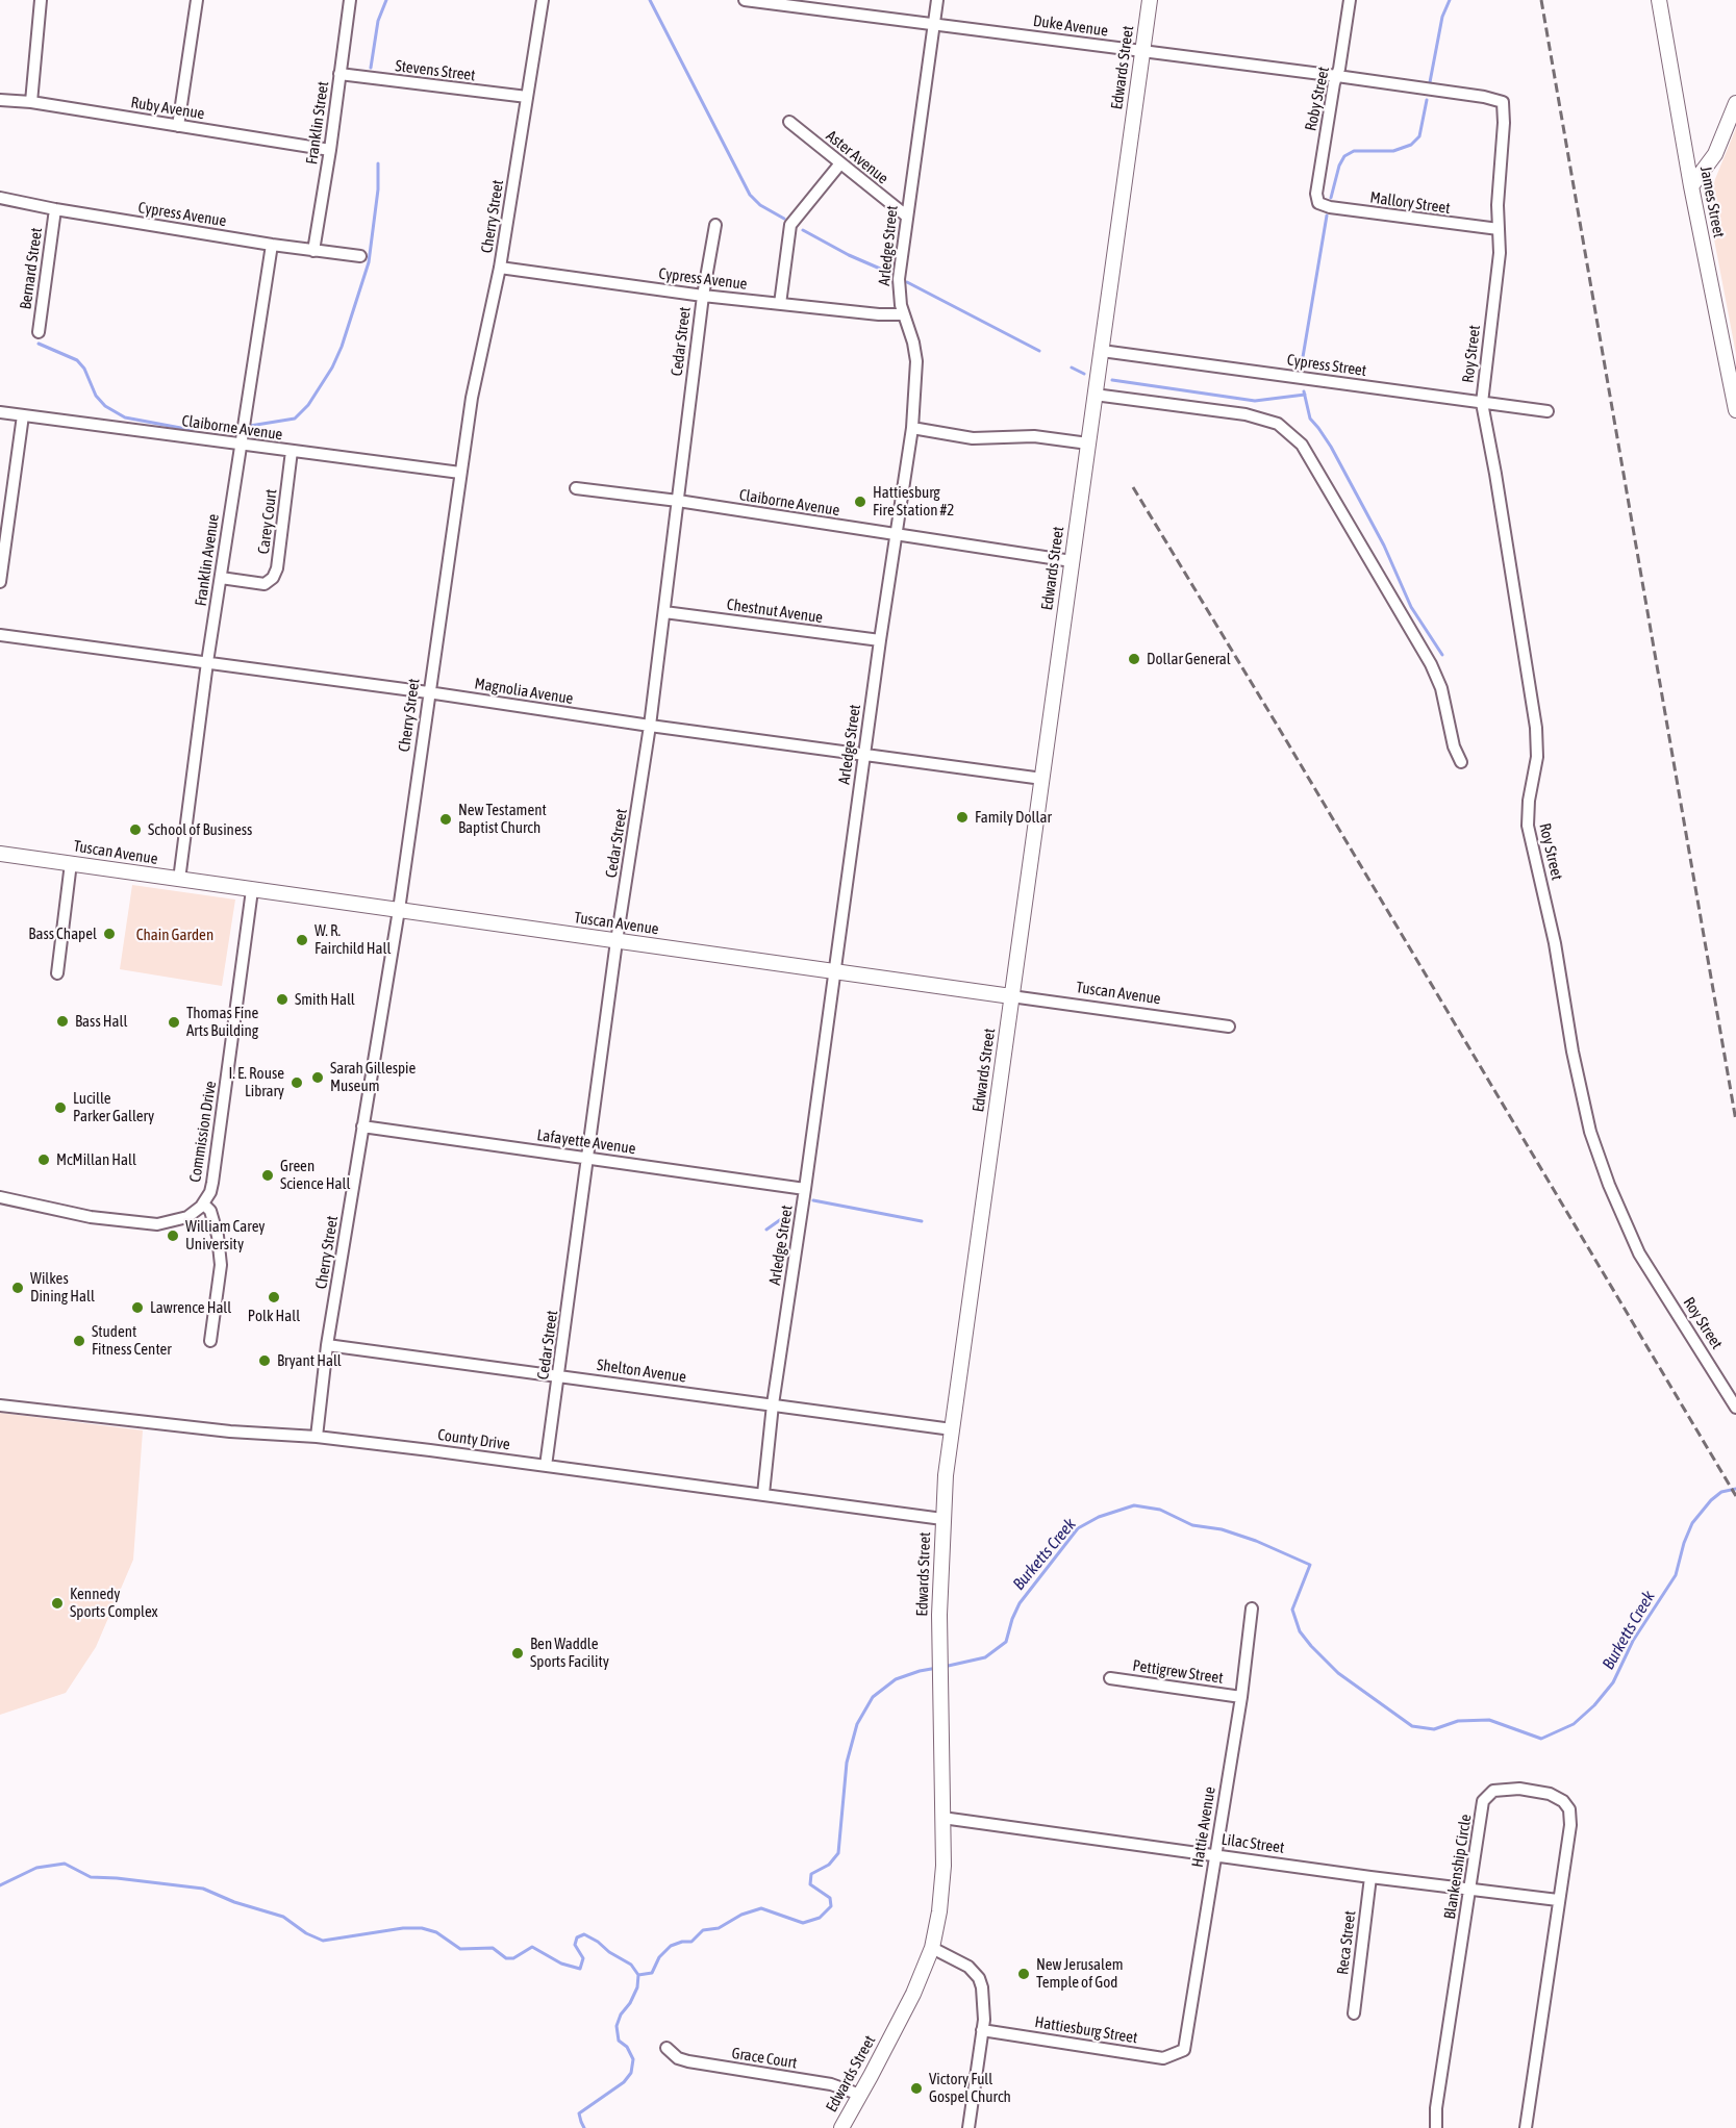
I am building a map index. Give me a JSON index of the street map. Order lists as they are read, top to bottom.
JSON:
{
  "streets": {
    "main road": ["Edwards Street", "James Street", "Tuscan Avenue"],
    "street": [
      "Duke Avenue",
      "Stevens Street",
      "Roby Street",
      "Ruby Avenue",
      "Franklin Street",
      "Aster Avenue",
      "Mallory Street",
      "Cypress Avenue",
      "Cherry Street",
      "Arledge Street",
      "Bernard Street",
      "Cedar Street",
      "Roy Street",
      "Cypress Street",
      "Claiborne Avenue",
      "Carey Court",
      "Franklin Avenue",
      "Chestnut Avenue",
      "Magnolia Avenue",
      "Commission Drive",
      "Lafayette Avenue",
      "Shelton Avenue",
      "County Drive",
      "Pettigrew Street",
      "Hattie Avenue",
      "Lilac Street",
      "Blankenship Circle",
      "Reca Street",
      "Hattiesburg Street",
      "Grace Court"
    ]
  },
  "crossings": [
    ["Duke Avenue", "Edwards Street"],
    ["Duke Avenue", "Roby Street"],
    ["Duke Avenue", "Arledge Street"],
    ["Duke Avenue", "Roy Street"],
    ["Edwards Street", "Cypress Street"],
    ["Edwards Street", "Claiborne Avenue"],
    ["Edwards Street", "Magnolia Avenue"],
    ["Edwards Street", "Tuscan Avenue"],
    ["Edwards Street", "Shelton Avenue"],
    ["Edwards Street", "County Drive"],
    ["Edwards Street", "Lilac Street"],
    ["Edwards Street", "Grace Court"],
    ["Stevens Street", "Franklin Street"],
    ["Stevens Street", "Cherry Street"],
    ["Roby Street", "Mallory Street"],
    ["Ruby Avenue", "Franklin Street"],
    ["Franklin Street", "Cypress Avenue"],
    ["Aster Avenue", "Arledge Street"],
    ["Mallory Street", "Roy Street"],
    ["Cypress Avenue", "Cherry Street"],
    ["Cypress Avenue", "Arledge Street"],
    ["Cypress Avenue", "Bernard Street"],
    ["Cypress Avenue", "Cedar Street"],
    ["Cypress Avenue", "Franklin Avenue"],
    ["Cherry Street", "Claiborne Avenue"],
    ["Cherry Street", "Magnolia Avenue"],
    ["Cherry Street", "Tuscan Avenue"],
    ["Cherry Street", "Lafayette Avenue"],
    ["Cherry Street", "Shelton Avenue"],
    ["Cherry Street", "County Drive"],
    ["Arledge Street", "Claiborne Avenue"],
    ["Arledge Street", "Chestnut Avenue"],
    ["Arledge Street", "Magnolia Avenue"],
    ["Arledge Street", "Tuscan Avenue"],
    ["Arledge Street", "Lafayette Avenue"],
    ["Arledge Street", "Shelton Avenue"],
    ["Arledge Street", "County Drive"],
    ["Cedar Street", "Claiborne Avenue"],
    ["Cedar Street", "Chestnut Avenue"],
    ["Cedar Street", "Magnolia Avenue"],
    ["Cedar Street", "Tuscan Avenue"],
    ["Cedar Street", "Lafayette Avenue"],
    ["Cedar Street", "Shelton Avenue"],
    ["Cedar Street", "County Drive"],
    ["Roy Street", "Cypress Street"],
    ["Claiborne Avenue", "Carey Court"],
    ["Claiborne Avenue", "Franklin Avenue"],
    ["Carey Court", "Franklin Avenue"],
    ["Franklin Avenue", "Magnolia Avenue"],
    ["Franklin Avenue", "Tuscan Avenue"],
    ["Tuscan Avenue", "Commission Drive"],
    ["Pettigrew Street", "Hattie Avenue"],
    ["Hattie Avenue", "Lilac Street"],
    ["Hattie Avenue", "Hattiesburg Street"],
    ["Lilac Street", "Blankenship Circle"],
    ["Lilac Street", "Reca Street"]
  ],
  "water": ["Burketts Creek"],
  "parks": ["Chain Garden"],
  "places": [
    "Hattiesburg Fire Station #2",
    "Dollar General",
    "Family Dollar",
    "New Testament Baptist Church",
    "School of Business",
    "Bass Chapel",
    "W. R. Fairchild Hall",
    "Smith Hall",
    "Bass Hall",
    "Thomas Fine Arts Building",
    "Sarah Gillespie Museum",
    "I. E. Rouse Library",
    "Lucille Parker Gallery",
    "McMillan Hall",
    "Green Science Hall",
    "William Carey University",
    "Wilkes Dining Hall",
    "Polk Hall",
    "Lawrence Hall",
    "Student Fitness Center",
    "Bryant Hall",
    "Kennedy Sports Complex",
    "Ben Waddle Sports Facility",
    "New Jerusalem Temple of God",
    "Victory Full Gospel Church"
  ]
}
